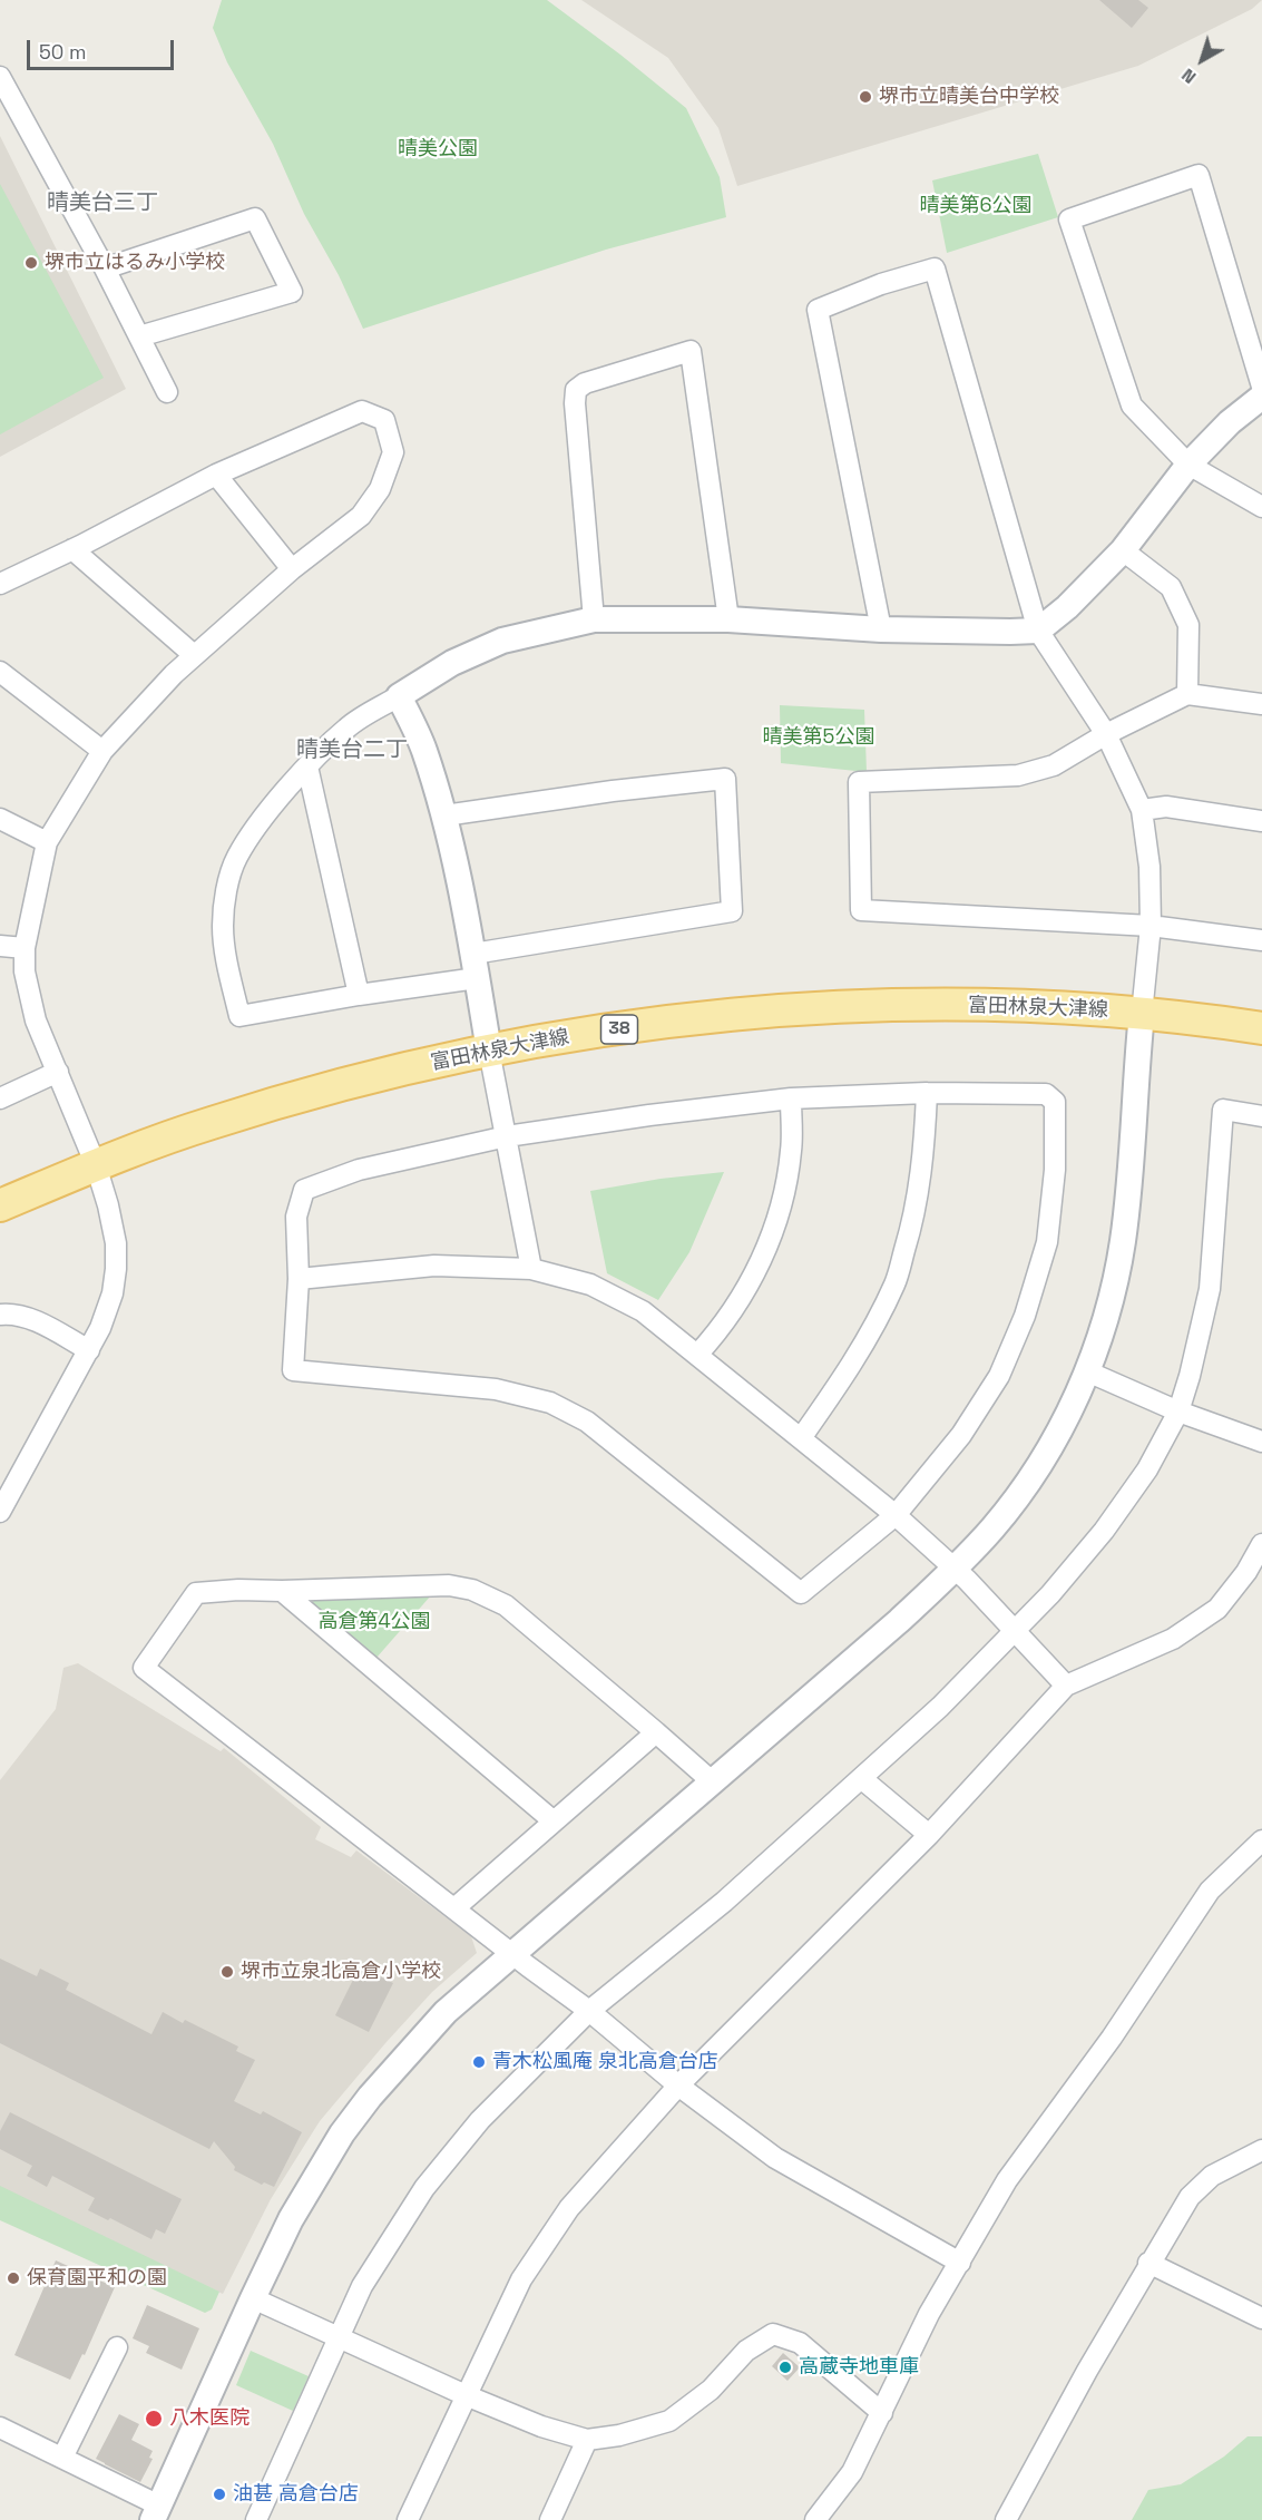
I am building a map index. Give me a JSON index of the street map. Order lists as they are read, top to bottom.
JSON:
{
  "streets": {
    "main road": ["富田林泉大津線", "38"]
  },
  "districts": ["晴美台三丁", "晴美台二丁"],
  "parks": [
    "晴美公園",
    "晴美第6公園",
    "晴美第5公園",
    "高倉第4公園"
  ],
  "places": [
    "堺市立晴美台中学校",
    "堺市立はるみ小学校",
    "堺市立泉北高倉小学校",
    "青木松風庵 泉北高倉台店",
    "保育園平和の園",
    "高蔵寺地車庫",
    "八木医院",
    "油甚 高倉台店"
  ],
  "scale_bar": "50 m",
  "north": "bottom left"
}
